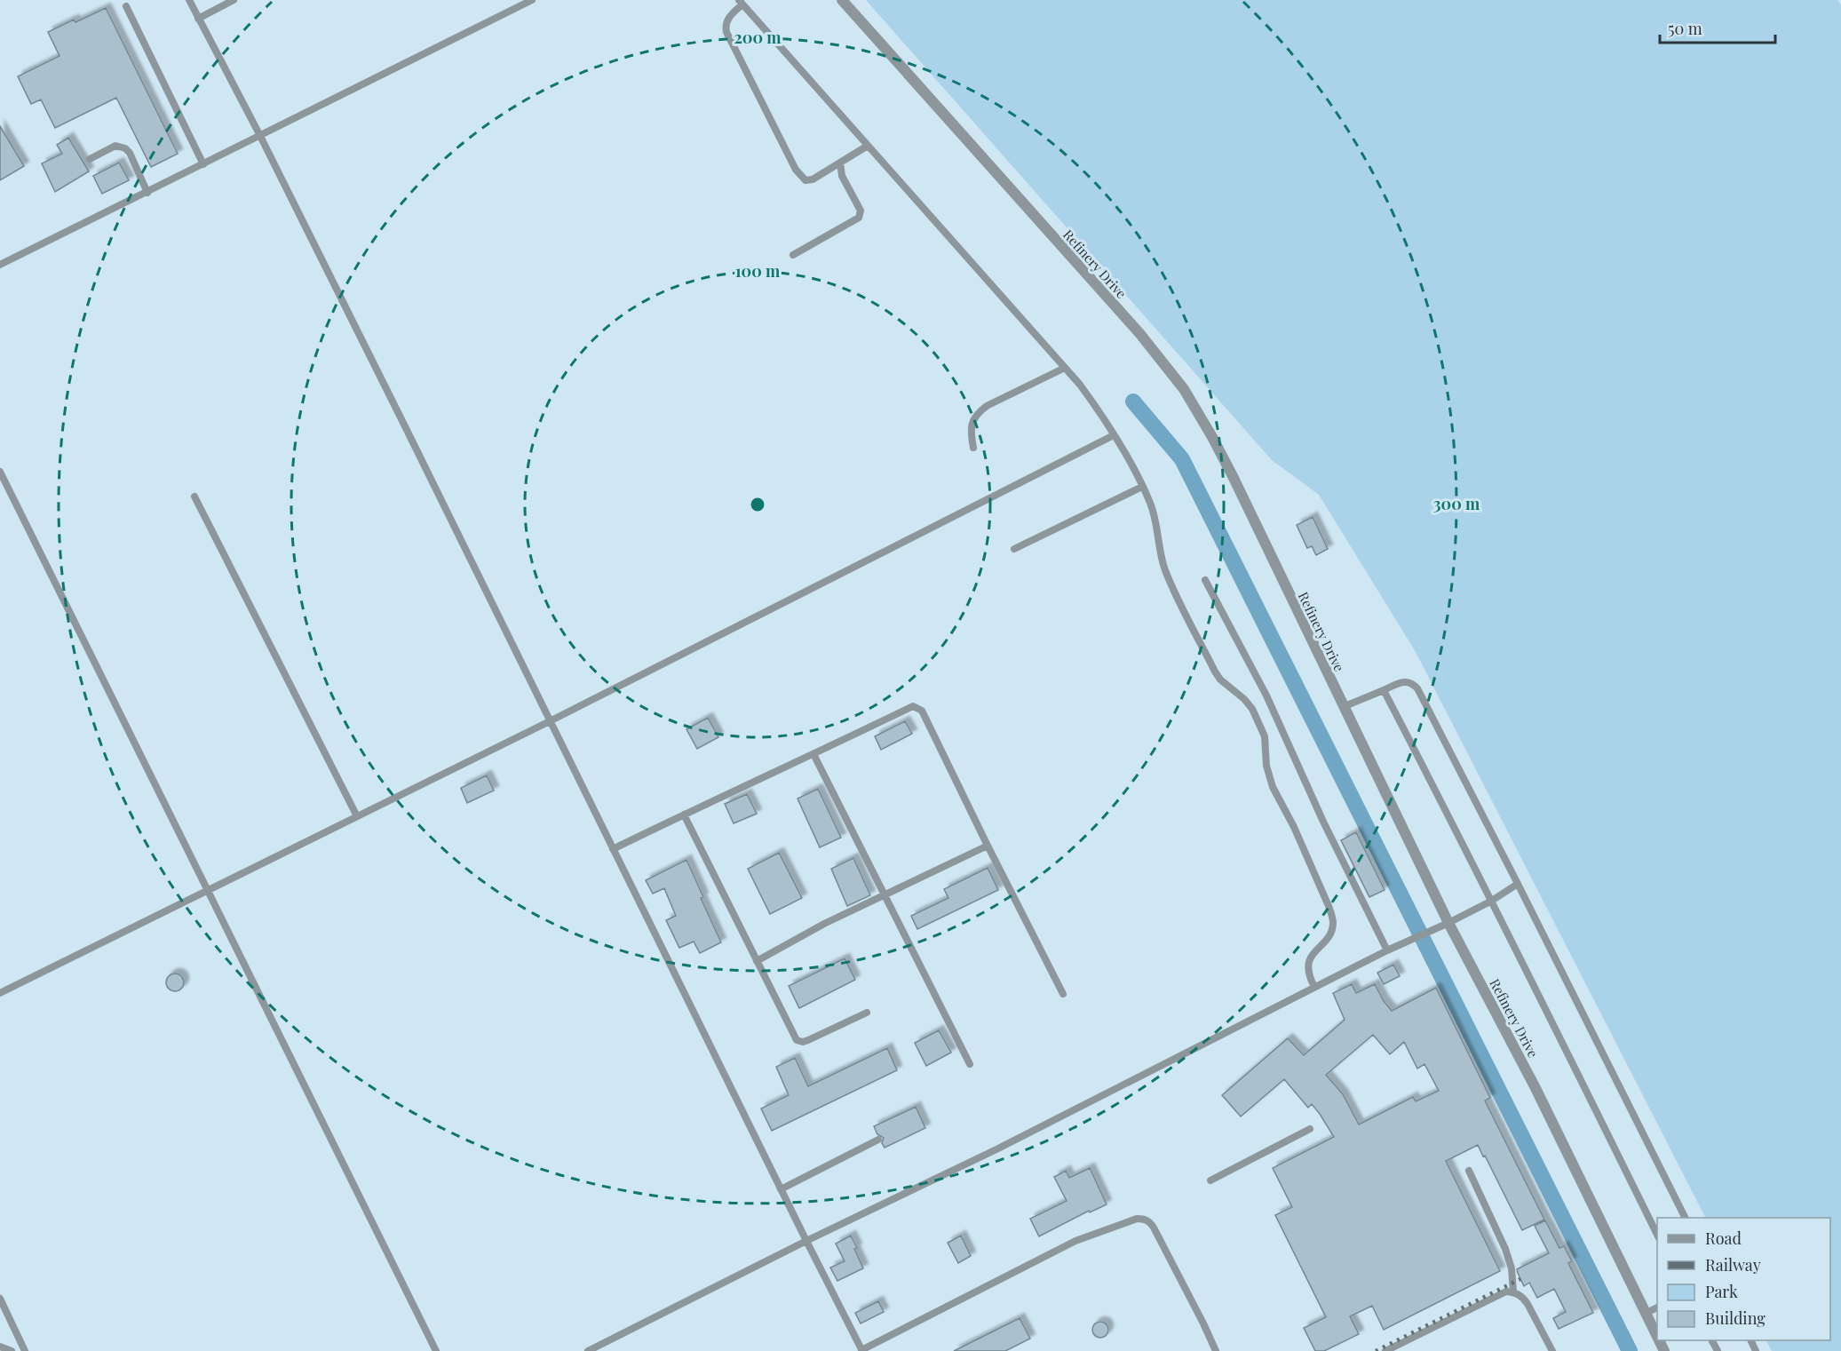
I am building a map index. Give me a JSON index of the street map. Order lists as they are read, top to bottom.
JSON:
{
  "streets": {
    "street": ["Refinery Drive"]
  },
  "legend": [
    "Road",
    "Railway",
    "Park",
    "Building"
  ],
  "scale_bar": "50 m",
  "rings": ["200 m", "100 m", "300 m"]
}
